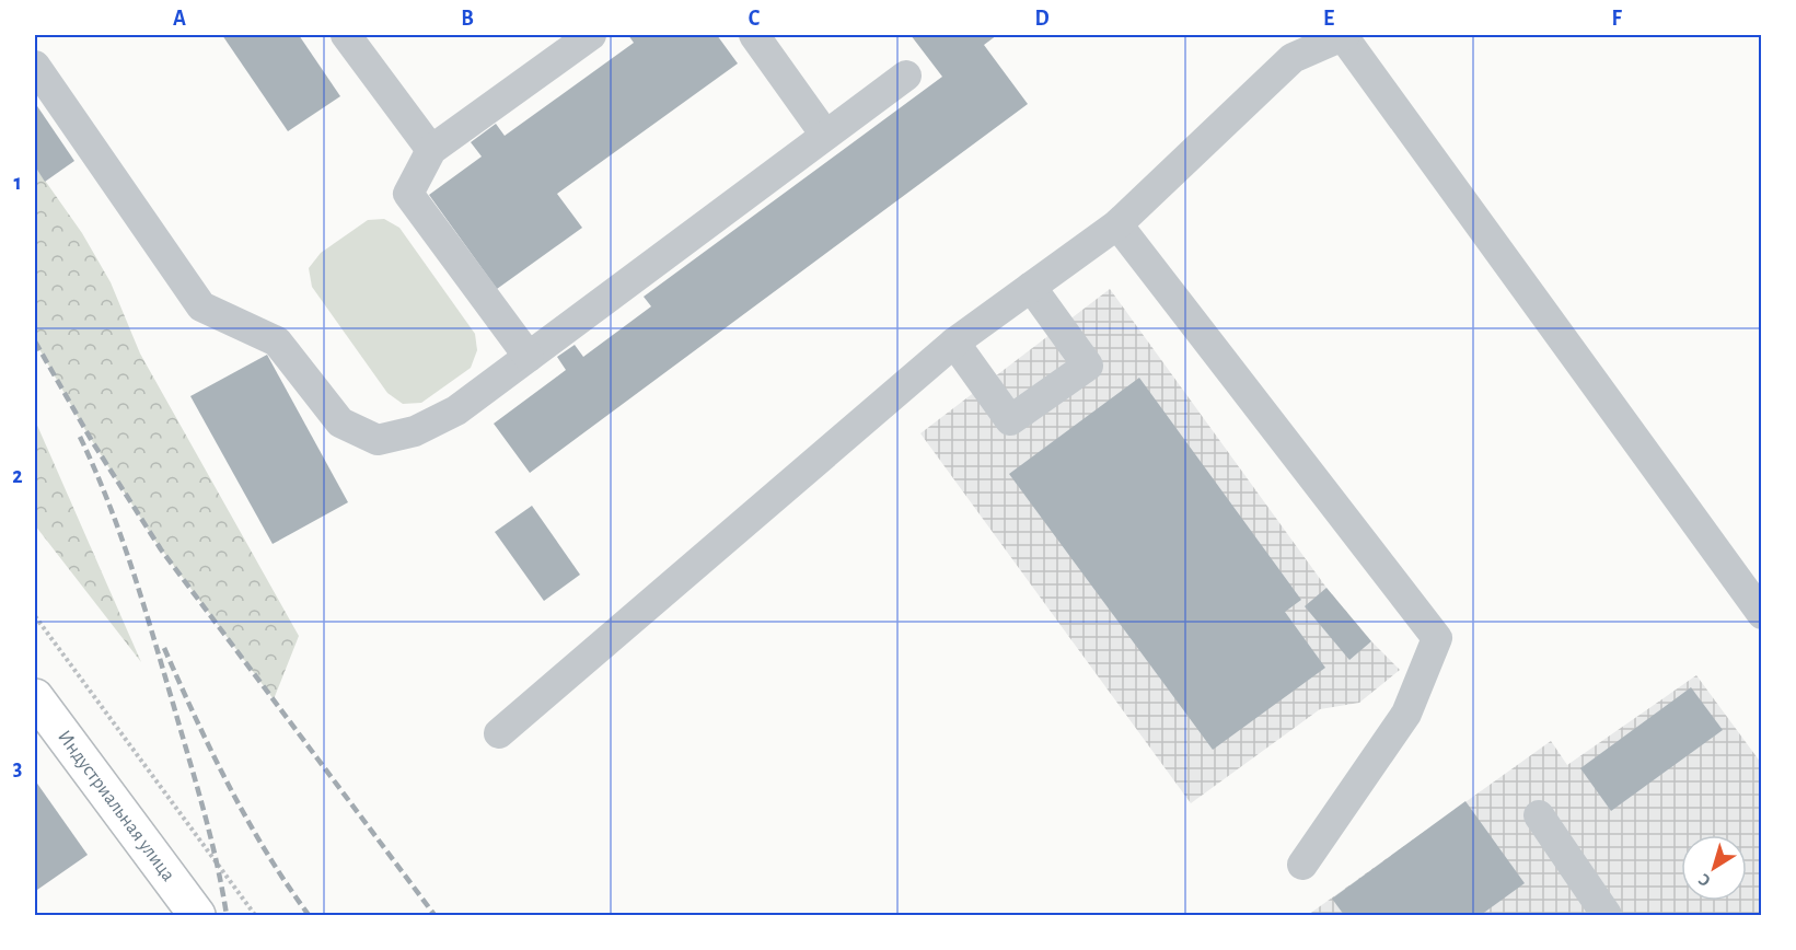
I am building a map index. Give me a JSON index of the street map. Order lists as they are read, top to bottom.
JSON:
{
  "streets": {
    "main road": ["Индустриальная улица"]
  },
  "north": "bottom left",
  "grid": {
    "columns": [
      "A",
      "B",
      "C",
      "D",
      "E",
      "F"
    ],
    "rows": ["1", "2", "3"]
  }
}
